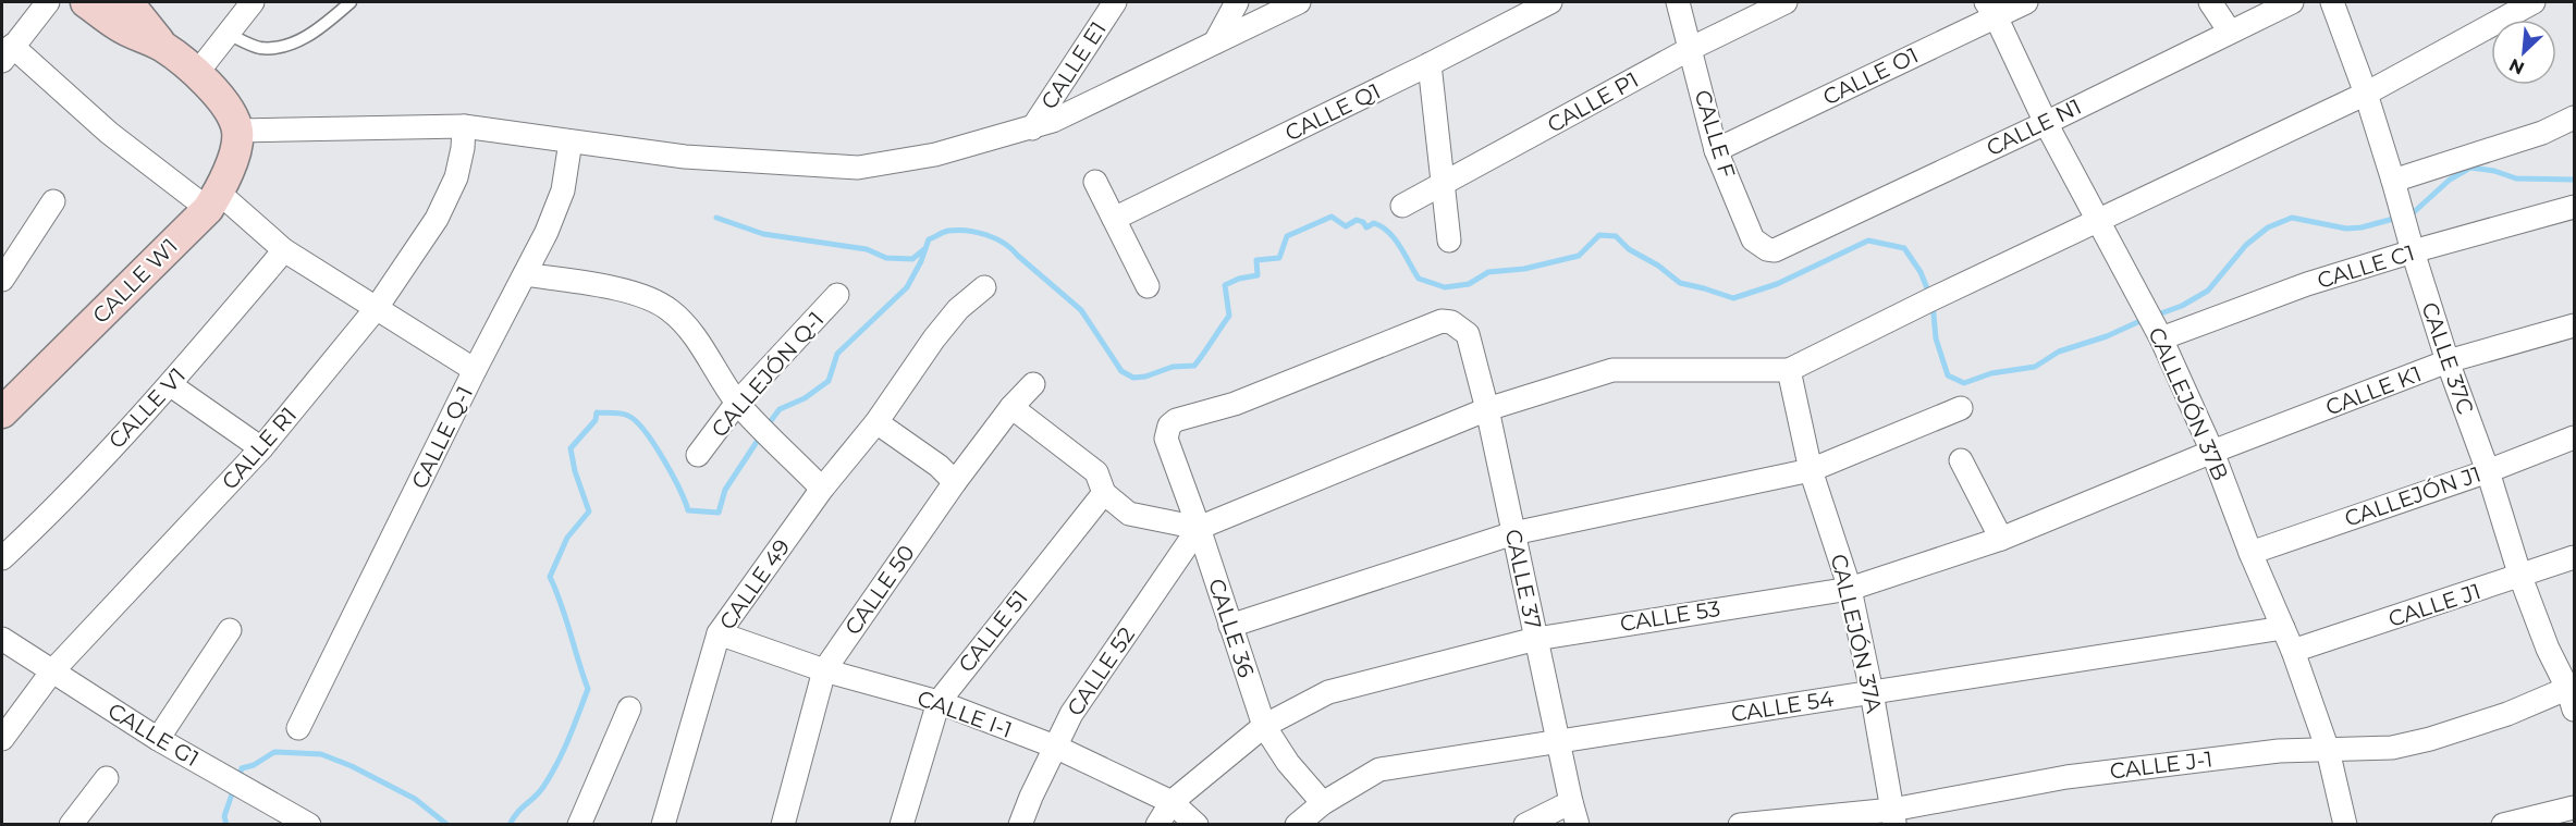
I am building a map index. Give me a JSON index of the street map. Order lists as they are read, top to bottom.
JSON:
{
  "streets": {
    "street": [
      "CALLE E1",
      "CALLE O1",
      "CALLE P1",
      "CALLE Q1",
      "CALLE N1",
      "CALLE F",
      "CALLE C1",
      "CALLE W1",
      "CALLE 37C",
      "CALLEJÓN Q-1",
      "CALLE K1",
      "CALLEJÓN 37B",
      "CALLE V1",
      "CALLE Q-1",
      "CALLE R1",
      "CALLEJÓN J1",
      "CALLE 37",
      "CALLE 49",
      "CALLE 50",
      "CALLE J1",
      "CALLE 53",
      "CALLE 36",
      "CALLE 51",
      "CALLEJÓN 37A",
      "CALLE 52",
      "CALLE 54",
      "CALLE I-1",
      "CALLE G1",
      "CALLE J-1"
    ]
  },
  "crossings": [
    ["CALLE O1", "CALLE F"],
    ["CALLE O1", "CALLEJÓN 37B"],
    ["CALLE P1", "CALLE F"],
    ["CALLE N1", "CALLE F"],
    ["CALLE N1", "CALLEJÓN 37B"],
    ["CALLE C1", "CALLE 37C"],
    ["CALLE C1", "CALLEJÓN 37B"],
    ["CALLE 37C", "CALLE K1"],
    ["CALLE 37C", "CALLEJÓN J1"],
    ["CALLE 37C", "CALLE J1"],
    ["CALLE 37C", "CALLE J-1"],
    ["CALLE K1", "CALLEJÓN 37B"],
    ["CALLE K1", "CALLE 53"],
    ["CALLEJÓN 37B", "CALLEJÓN J1"],
    ["CALLEJÓN 37B", "CALLE J1"],
    ["CALLEJÓN 37B", "CALLE 53"],
    ["CALLEJÓN 37B", "CALLE 54"],
    ["CALLEJÓN 37B", "CALLE J-1"],
    ["CALLE R1", "CALLE G1"],
    ["CALLE 37", "CALLE 53"],
    ["CALLE 37", "CALLE 36"],
    ["CALLE 37", "CALLE 54"],
    ["CALLE 49", "CALLE I-1"],
    ["CALLE 50", "CALLE I-1"],
    ["CALLE 53", "CALLE 36"],
    ["CALLE 53", "CALLEJÓN 37A"],
    ["CALLE 53", "CALLE I-1"],
    ["CALLE 36", "CALLE 52"],
    ["CALLE 36", "CALLE 54"],
    ["CALLE 51", "CALLE I-1"],
    ["CALLEJÓN 37A", "CALLE 54"],
    ["CALLEJÓN 37A", "CALLE J-1"],
    ["CALLE 52", "CALLE I-1"]
  ],
  "north": "bottom left"
}
